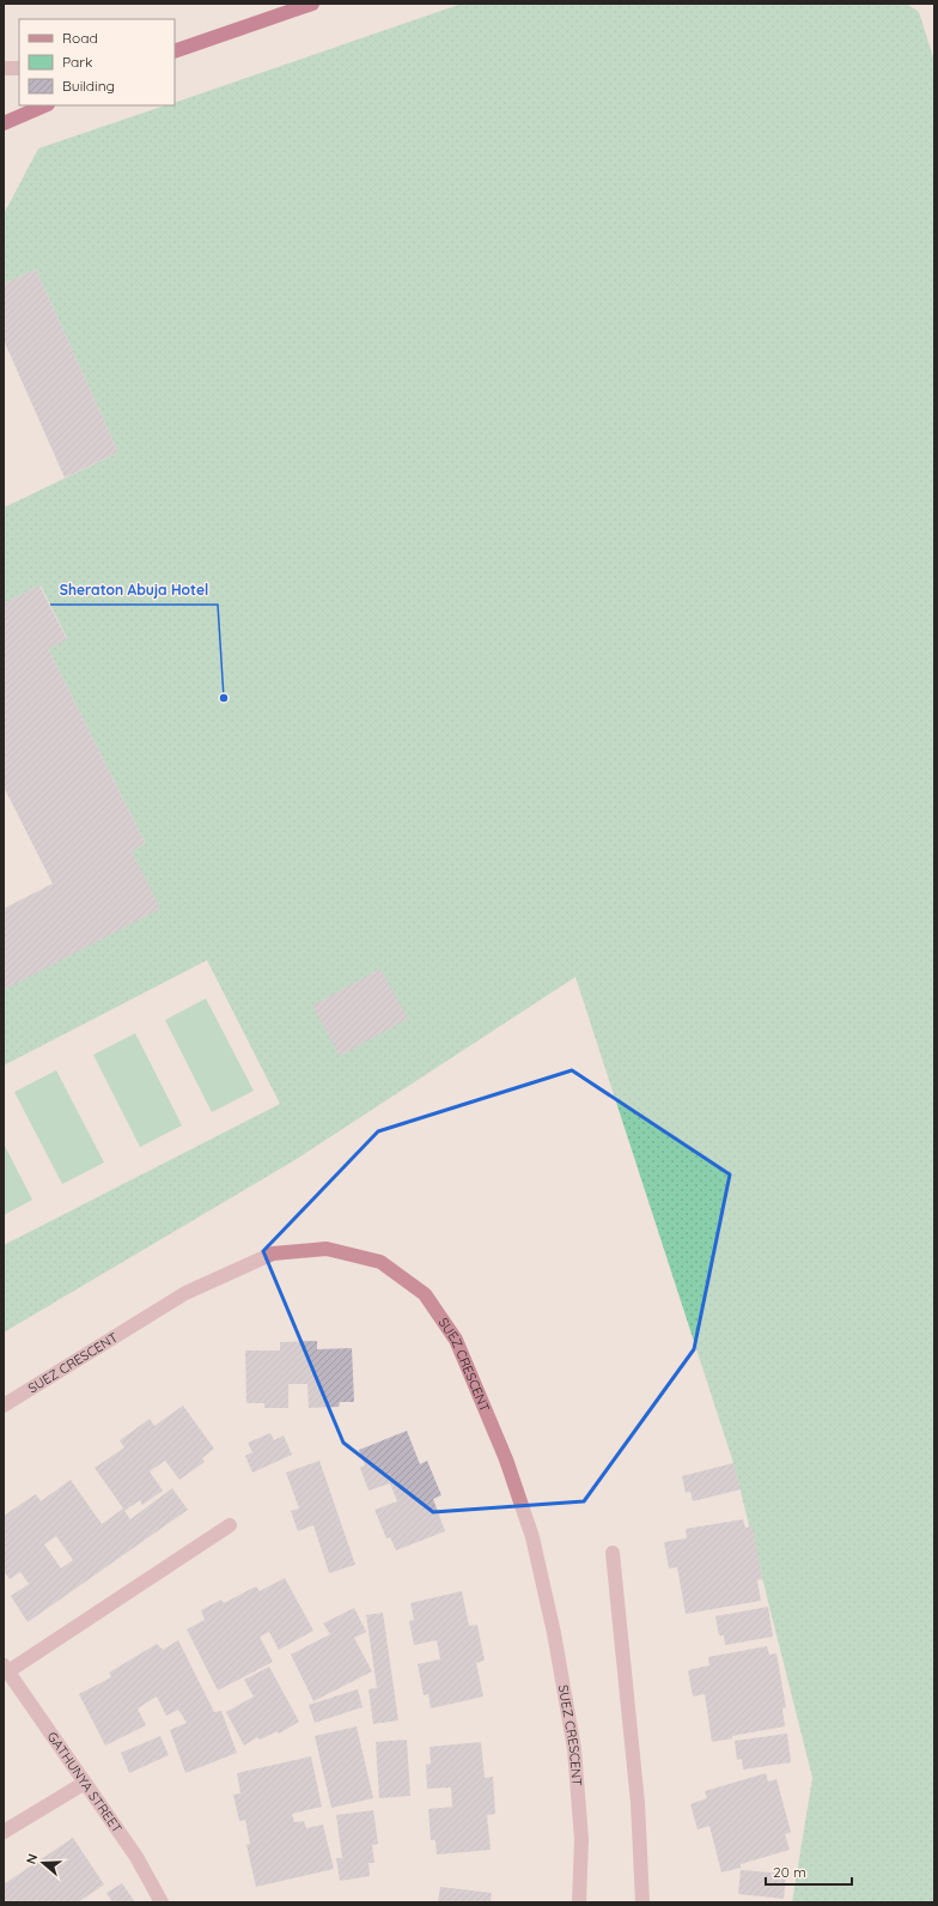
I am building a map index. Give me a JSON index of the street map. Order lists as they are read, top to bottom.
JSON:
{
  "streets": {
    "street": ["SUEZ CRESCENT", "GATHUNYA STREET"]
  },
  "places": ["Sheraton Abuja Hotel"],
  "legend": ["Road", "Park", "Building"],
  "scale_bar": "20 m",
  "north": "left"
}
